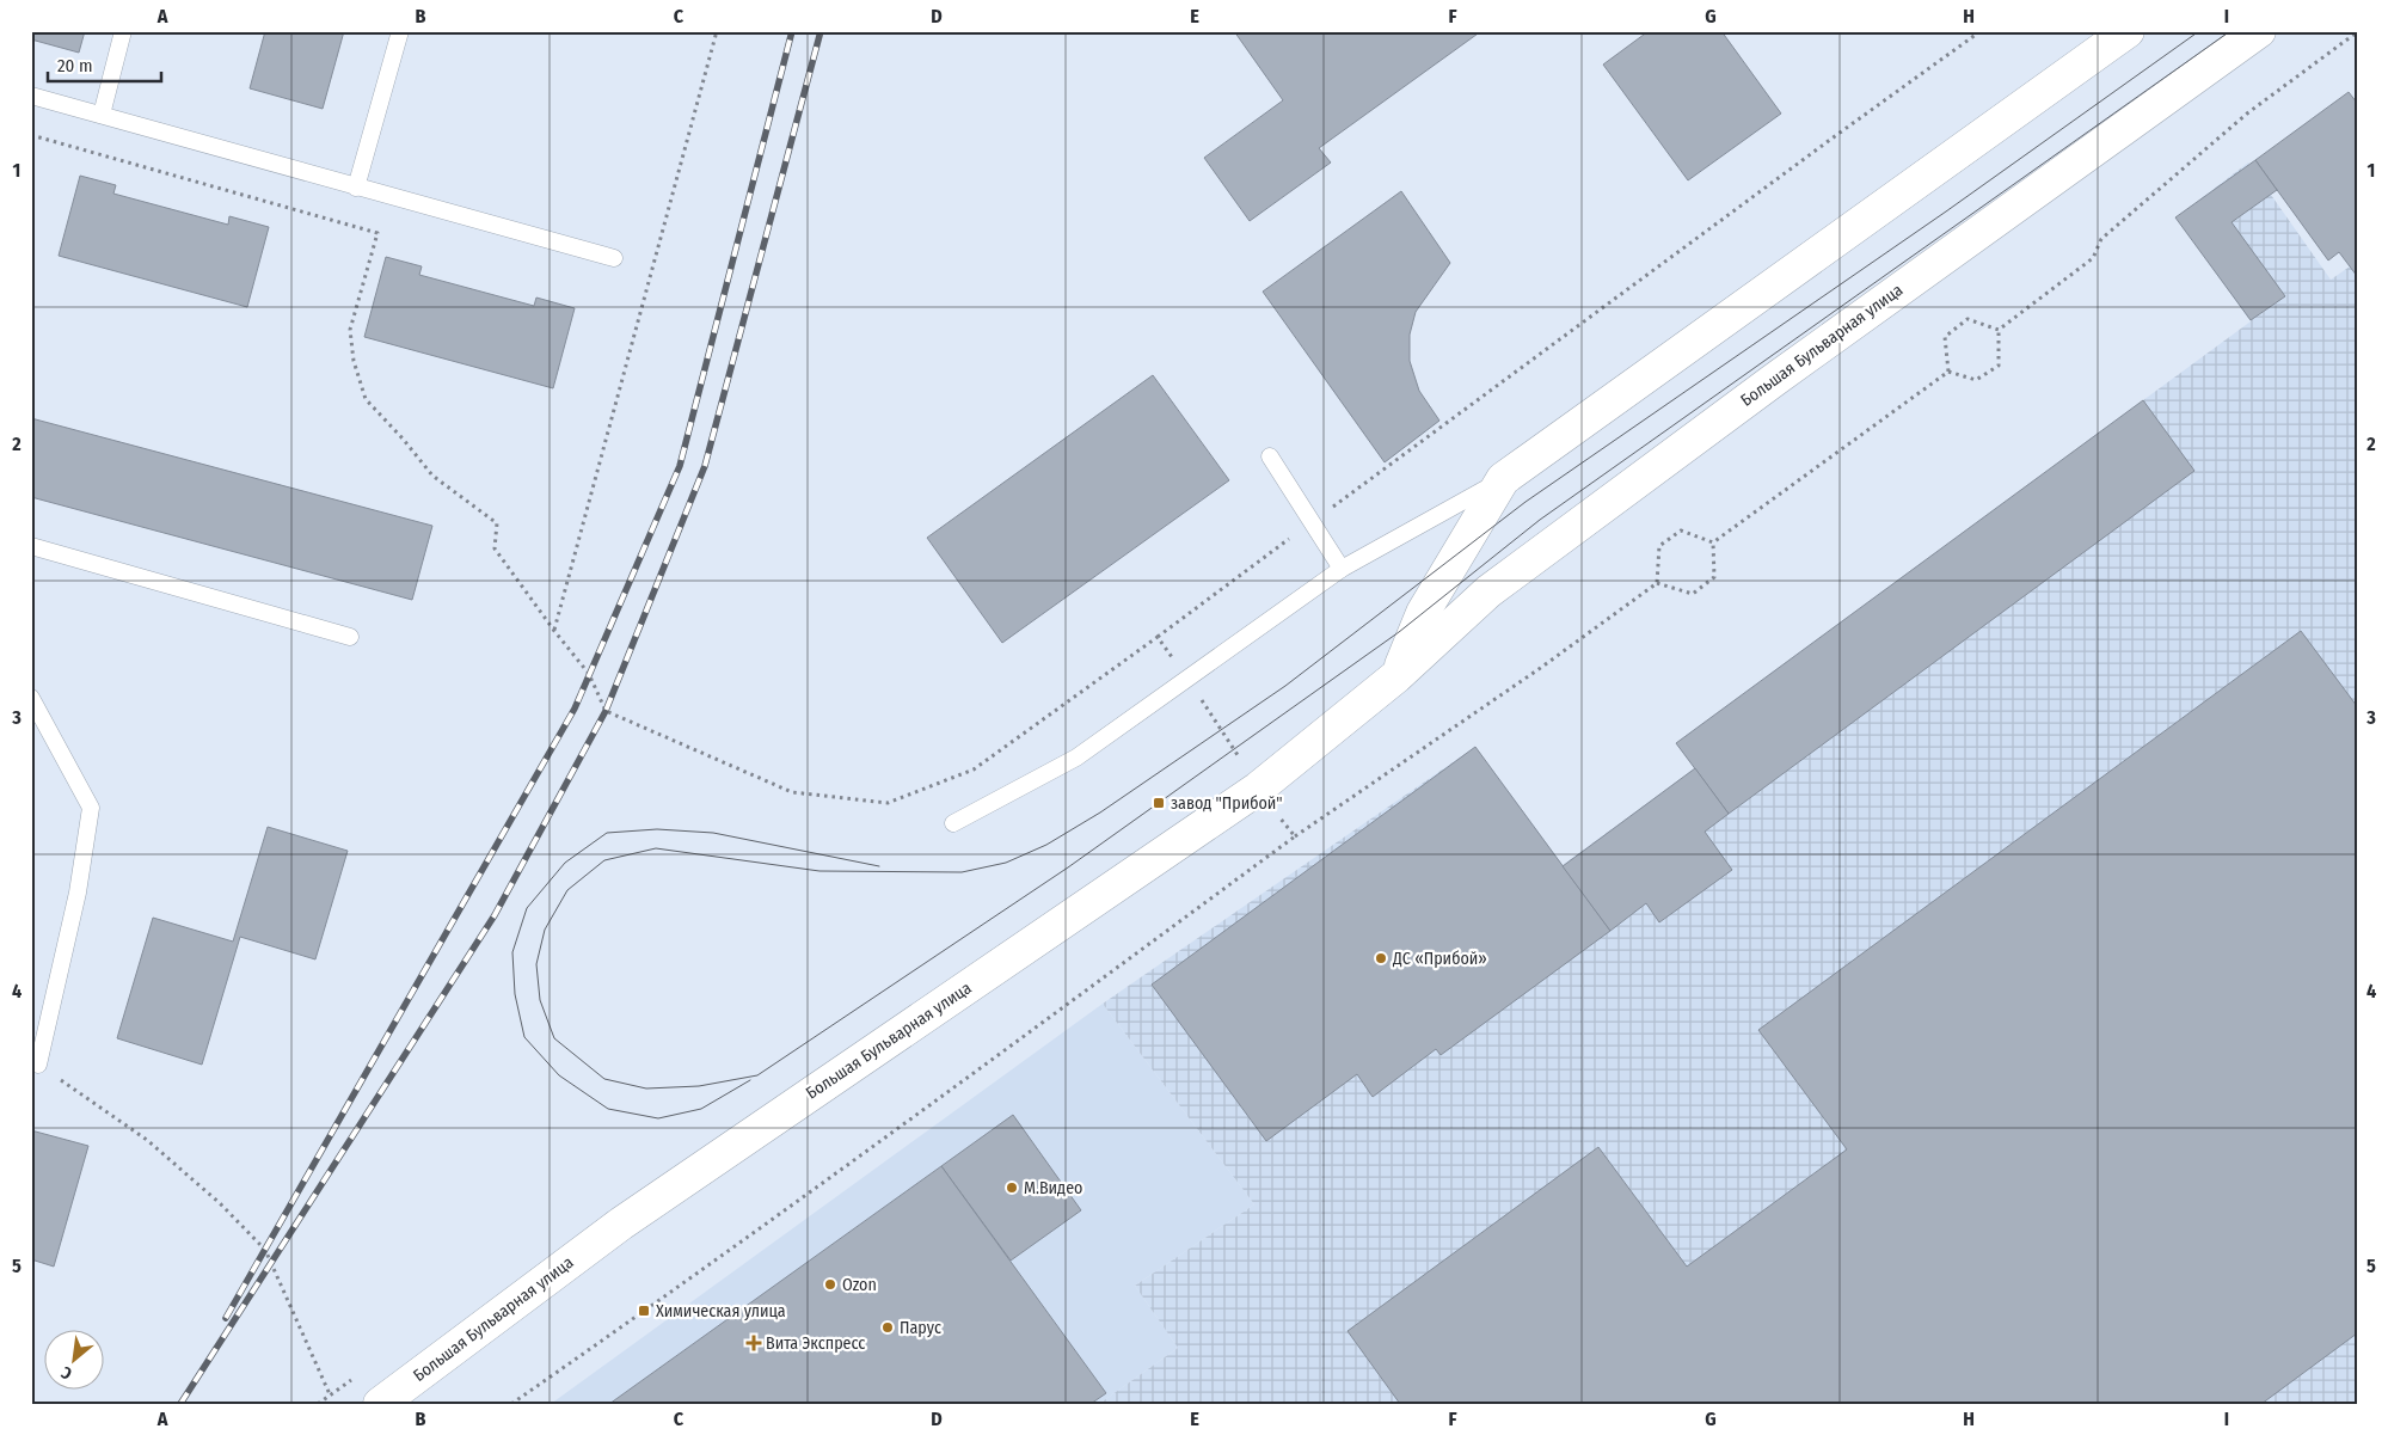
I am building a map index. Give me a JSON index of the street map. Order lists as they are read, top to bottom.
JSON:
{
  "streets": {
    "main road": ["Большая Бульварная улица"]
  },
  "places": {
    "transit": ["завод \"Прибой\"", "Химическая улица"],
    "other": [
      "ДC «Прибой»",
      "М.Видео",
      "Ozon",
      "Парус"
    ],
    "health": ["Вита Экспресс"]
  },
  "scale_bar": "20 m",
  "north": "bottom left",
  "grid": {
    "columns": [
      "A",
      "B",
      "C",
      "D",
      "E",
      "F",
      "G",
      "H",
      "I"
    ],
    "rows": [
      "1",
      "2",
      "3",
      "4",
      "5"
    ]
  }
}
